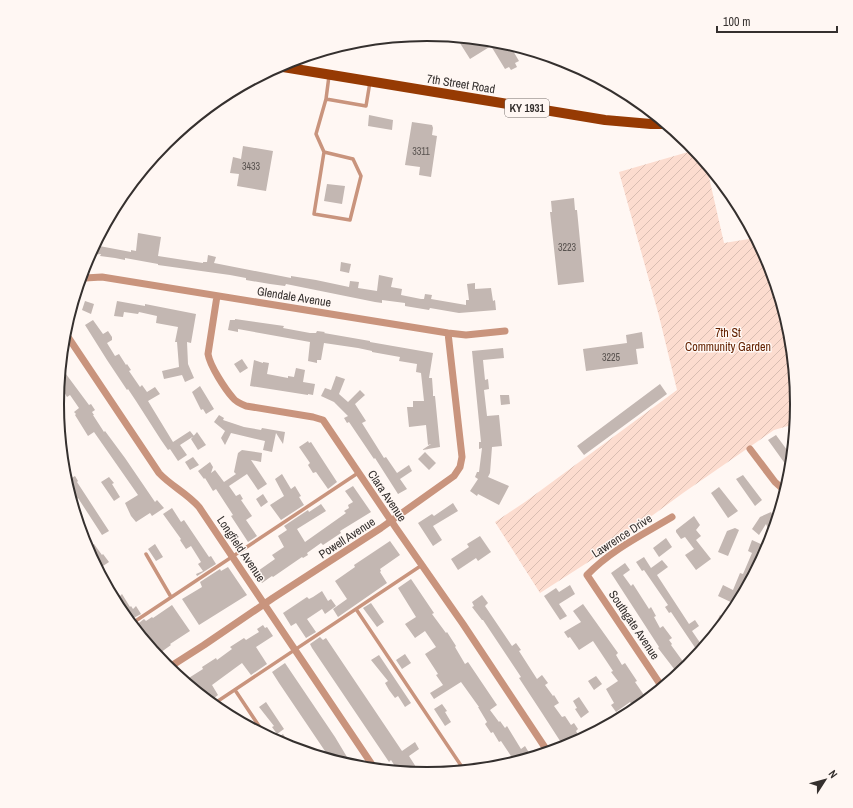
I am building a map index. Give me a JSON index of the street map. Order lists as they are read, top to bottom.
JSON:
{
  "streets": {
    "main road": ["7th Street Road", "KY 1931"],
    "street": [
      "Glendale Avenue",
      "Clara Avenue",
      "Lawrence Drive",
      "Powell Avenue",
      "Longfield Avenue",
      "Southgate Avenue"
    ]
  },
  "crossings": [
    ["Glendale Avenue", "Clara Avenue"],
    ["Glendale Avenue", "Powell Avenue"],
    ["Clara Avenue", "Powell Avenue"],
    ["Lawrence Drive", "Southgate Avenue"],
    ["Powell Avenue", "Longfield Avenue"]
  ],
  "parks": ["7th St Community Garden"],
  "house_numbers": [
    "3311",
    "3433",
    "3223",
    "3225"
  ],
  "scale_bar": "100 m",
  "north": "top right"
}
